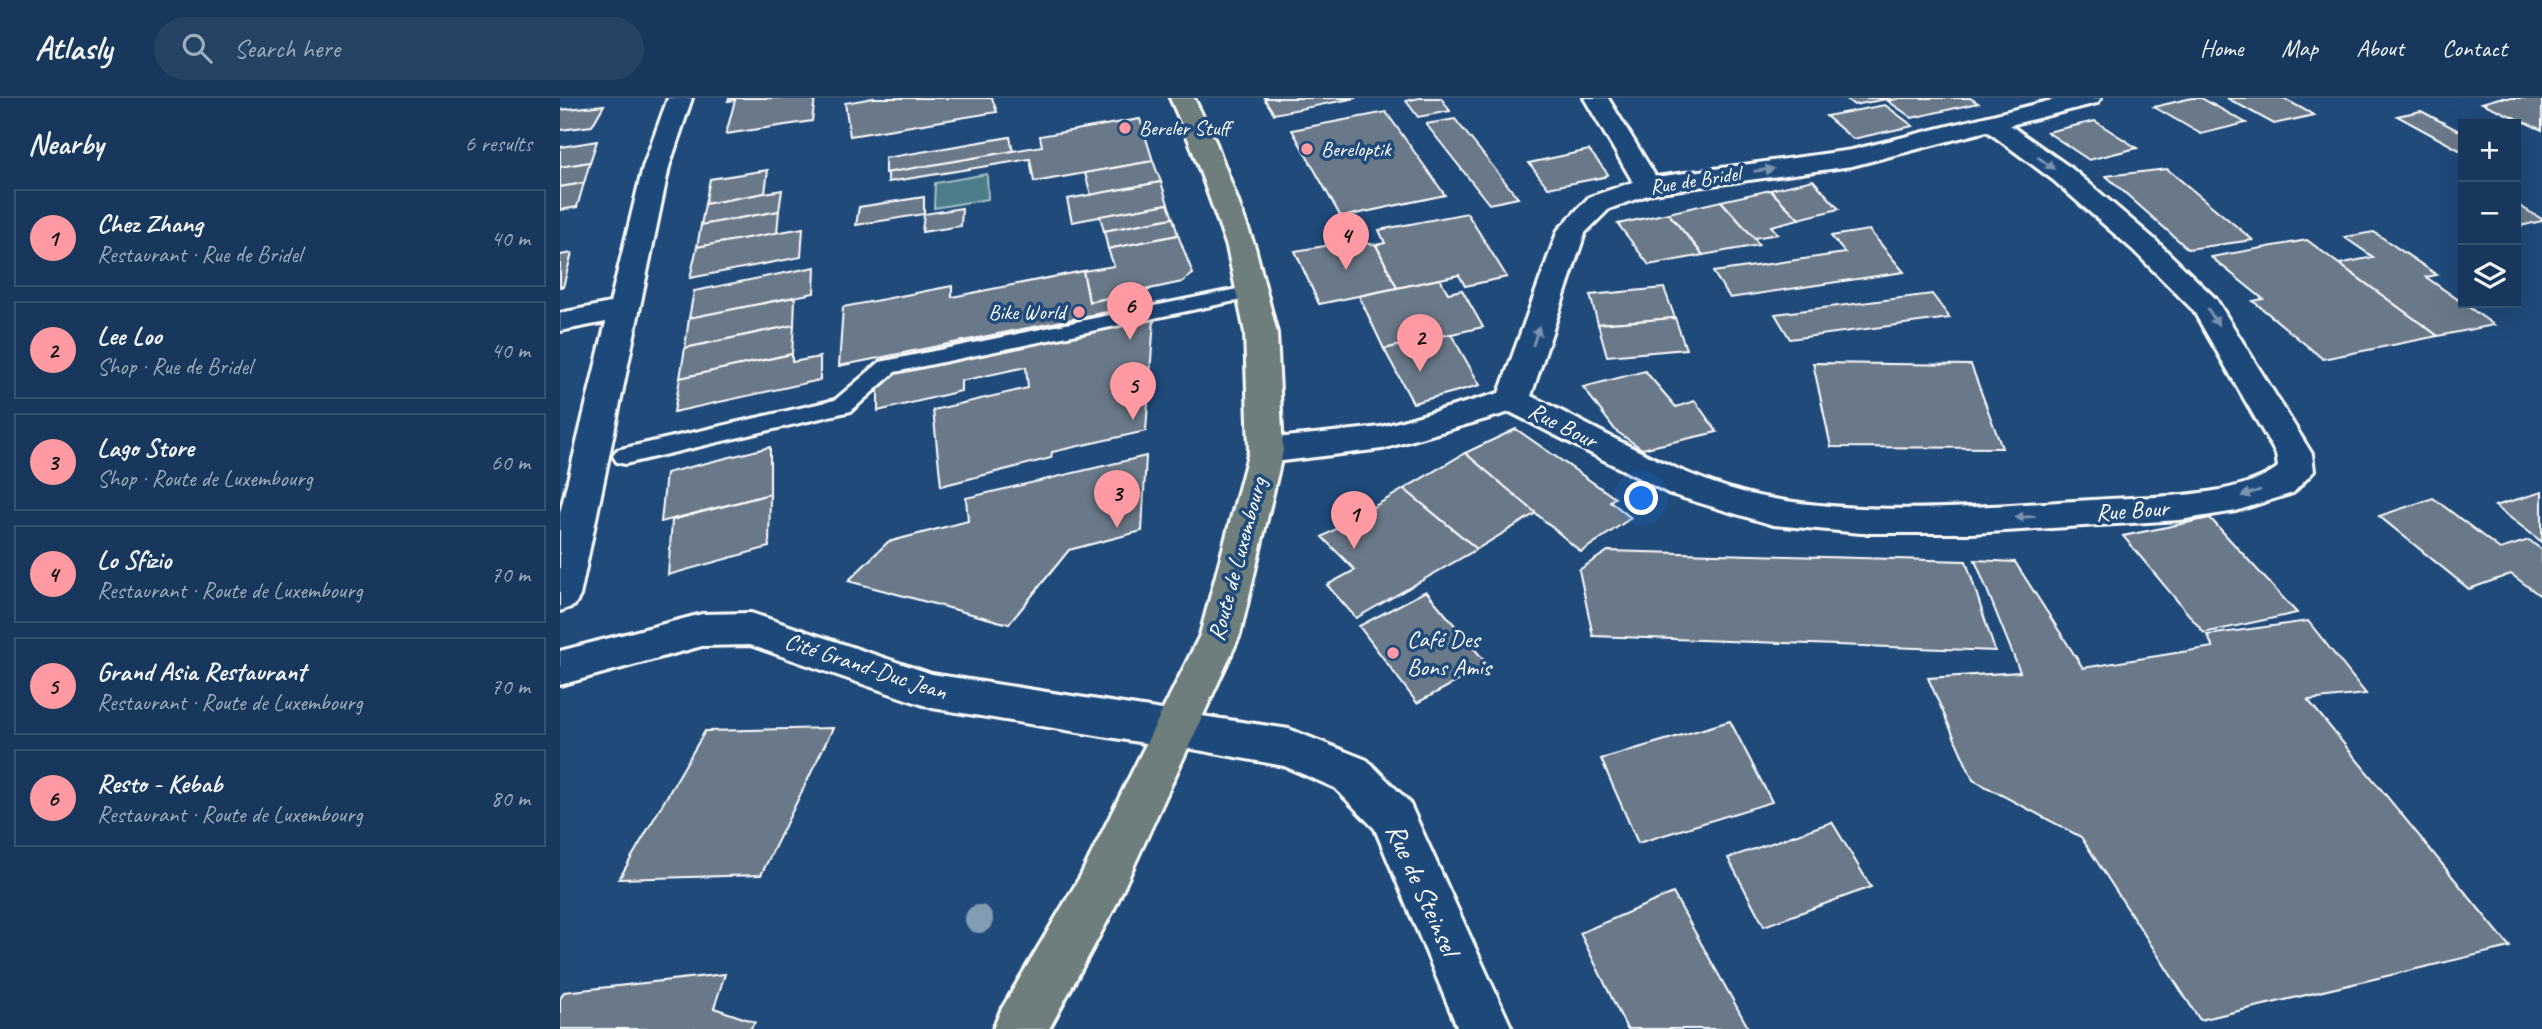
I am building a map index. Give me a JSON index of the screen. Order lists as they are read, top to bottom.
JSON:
{
  "streets": {
    "main road": ["Route de Luxembourg"],
    "street": [
      "Rue de Bridel",
      "Rue Bour",
      "Cité Grand-Duc Jean",
      "Rue de Steinsel"
    ]
  },
  "crossings": [
    ["Rue de Bridel", "Rue Bour"],
    ["Route de Luxembourg", "Cité Grand-Duc Jean"],
    ["Route de Luxembourg", "Rue de Steinsel"],
    ["Cité Grand-Duc Jean", "Rue de Steinsel"]
  ],
  "one_way": ["Rue de Bridel"],
  "places": [
    "Bereler Stuff",
    "Bereloptik",
    "Bike World",
    "Café Des Bons Amis"
  ],
  "page": {
    "header": "Atlasly",
    "search": "Search here",
    "nav": [
      "Home",
      "Map",
      "About",
      "Contact"
    ],
    "heading": ["Nearby", "6 results"],
    "map_buttons": ["+", "−"],
    "list": [
      {
        "mark": "1",
        "name": "Chez Zhang",
        "note": "Restaurant · Rue de Bridel",
        "value": "40 m"
      },
      {
        "mark": "2",
        "name": "Lee Loo",
        "note": "Shop · Rue de Bridel",
        "value": "40 m"
      },
      {
        "mark": "3",
        "name": "Lago Store",
        "note": "Shop · Route de Luxembourg",
        "value": "60 m"
      },
      {
        "mark": "4",
        "name": "Lo Sfizio",
        "note": "Restaurant · Route de Luxembourg",
        "value": "70 m"
      },
      {
        "mark": "5",
        "name": "Grand Asia Restaurant",
        "note": "Restaurant · Route de Luxembourg",
        "value": "70 m"
      },
      {
        "mark": "6",
        "name": "Resto - Kebab",
        "note": "Restaurant · Route de Luxembourg",
        "value": "80 m"
      }
    ],
    "pins": [
      "4",
      "6",
      "2",
      "5",
      "3",
      "1"
    ]
  }
}
